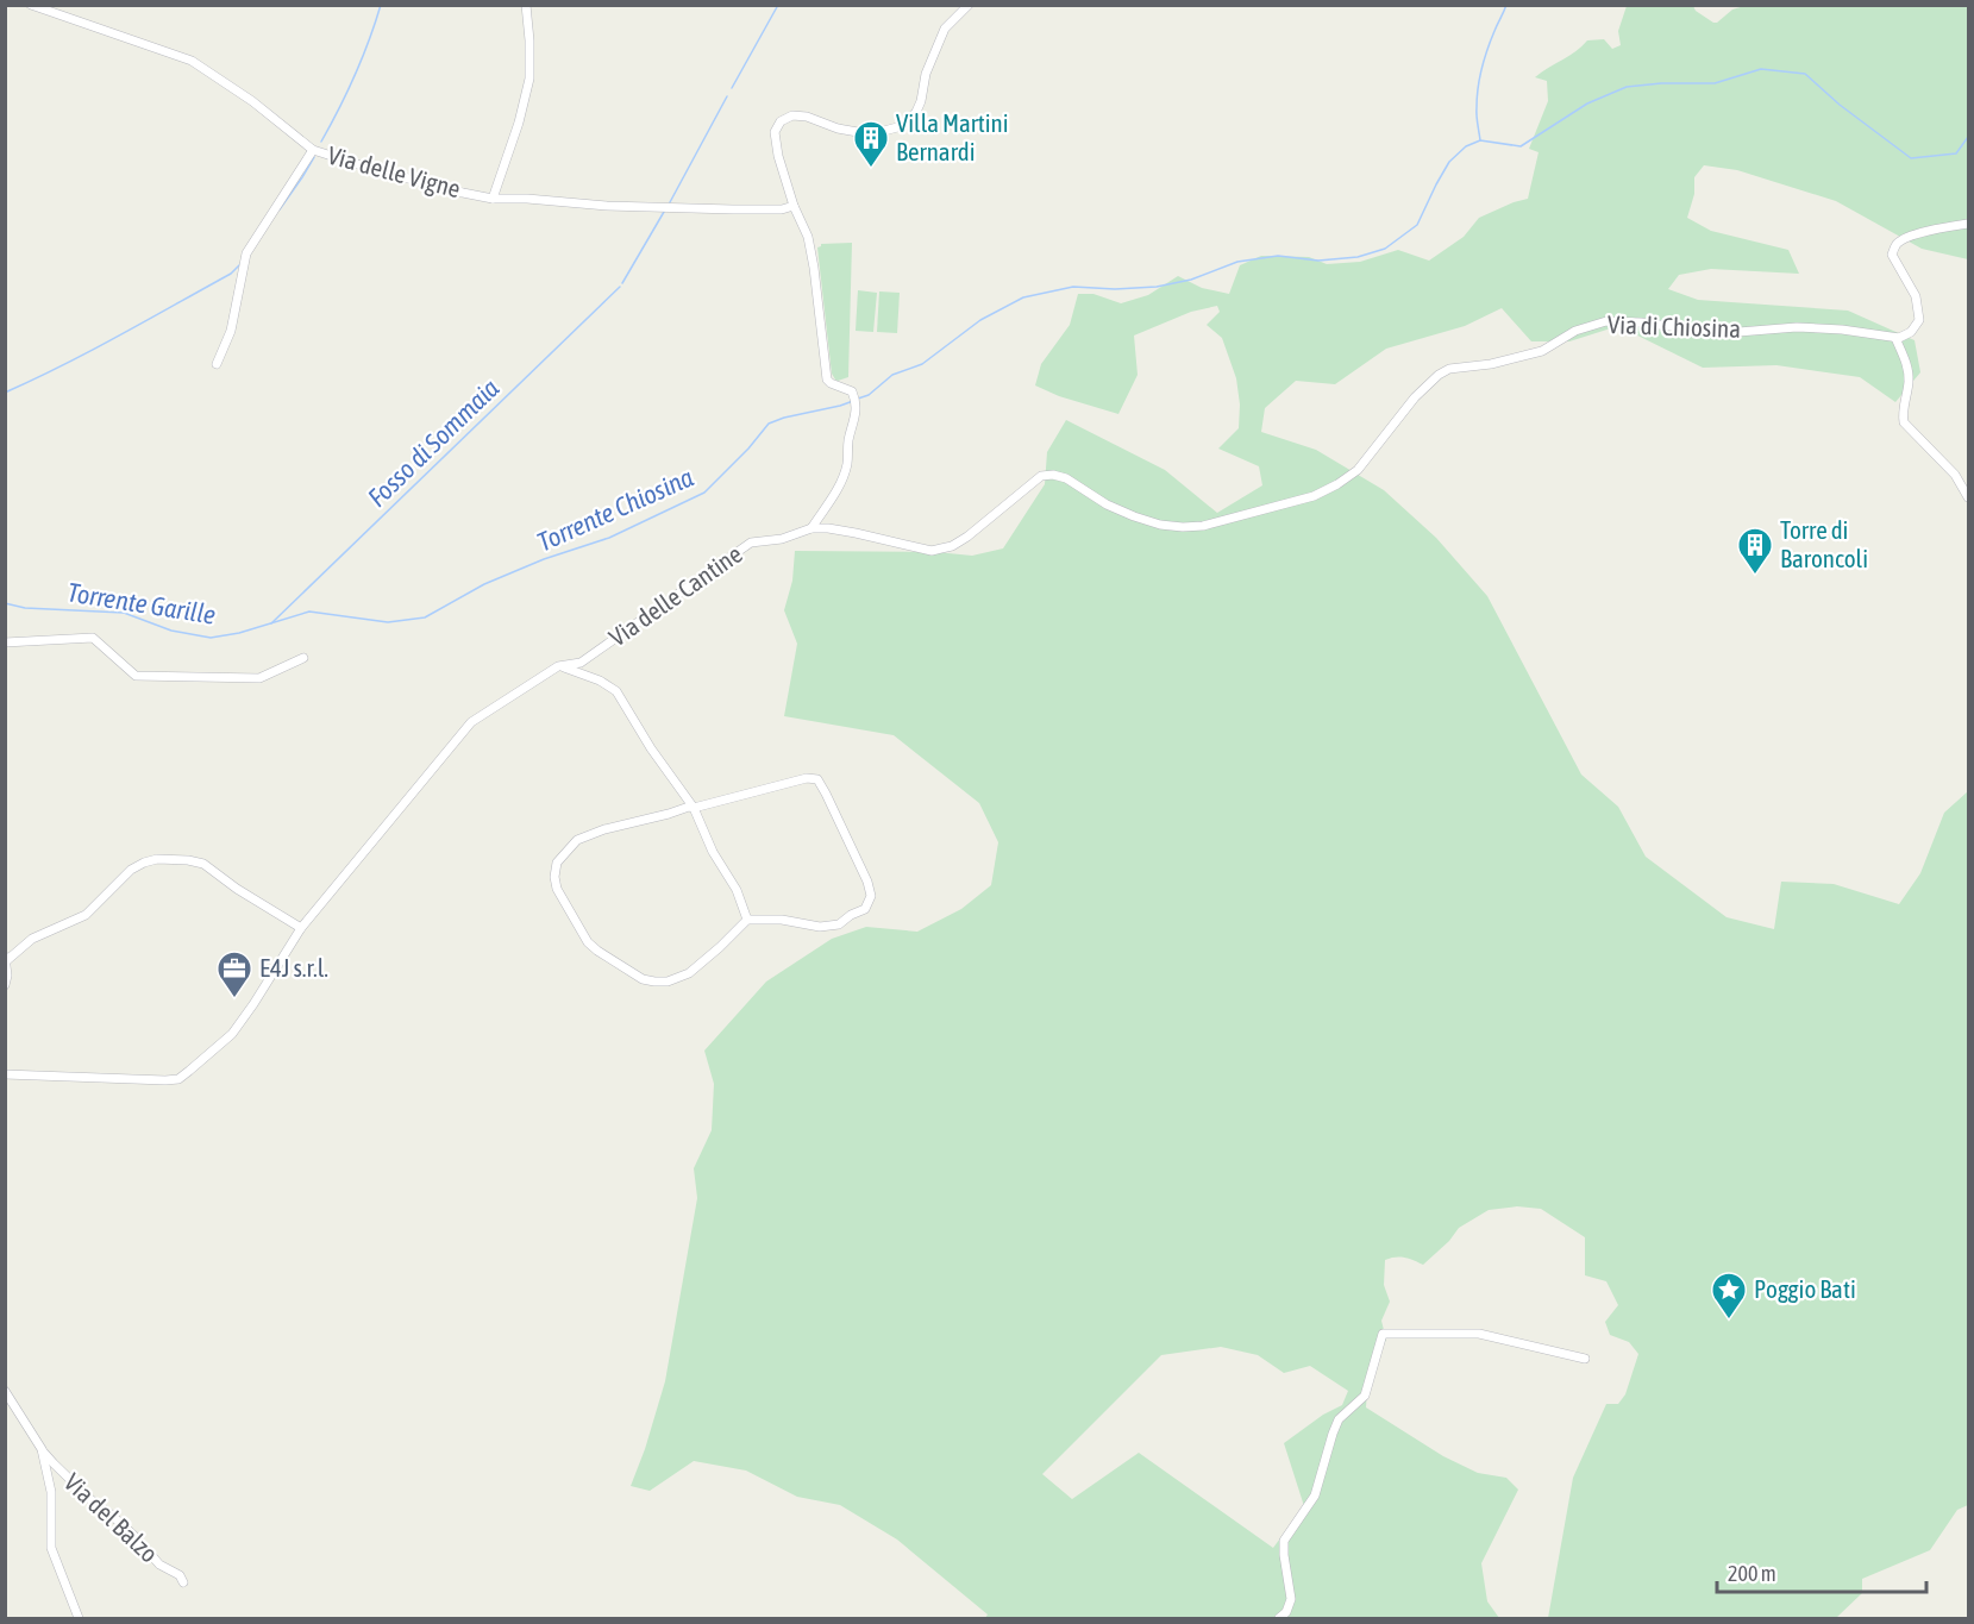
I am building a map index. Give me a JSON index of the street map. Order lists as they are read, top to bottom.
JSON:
{
  "streets": {
    "street": [
      "Via delle Vigne",
      "Via di Chiosina",
      "Via delle Cantine",
      "Via del Balzo"
    ]
  },
  "crossings": [
    ["Via di Chiosina", "Via delle Cantine"]
  ],
  "water": ["Fosso di Sommaia", "Torrente Chiosina", "Torrente Garille"],
  "places": {
    "building": ["Villa Martini Bernardi", "Torre di Baroncoli"],
    "office": ["E4J s.r.l."],
    "place": ["Poggio Bati"]
  },
  "scale_bar": "200 m"
}
